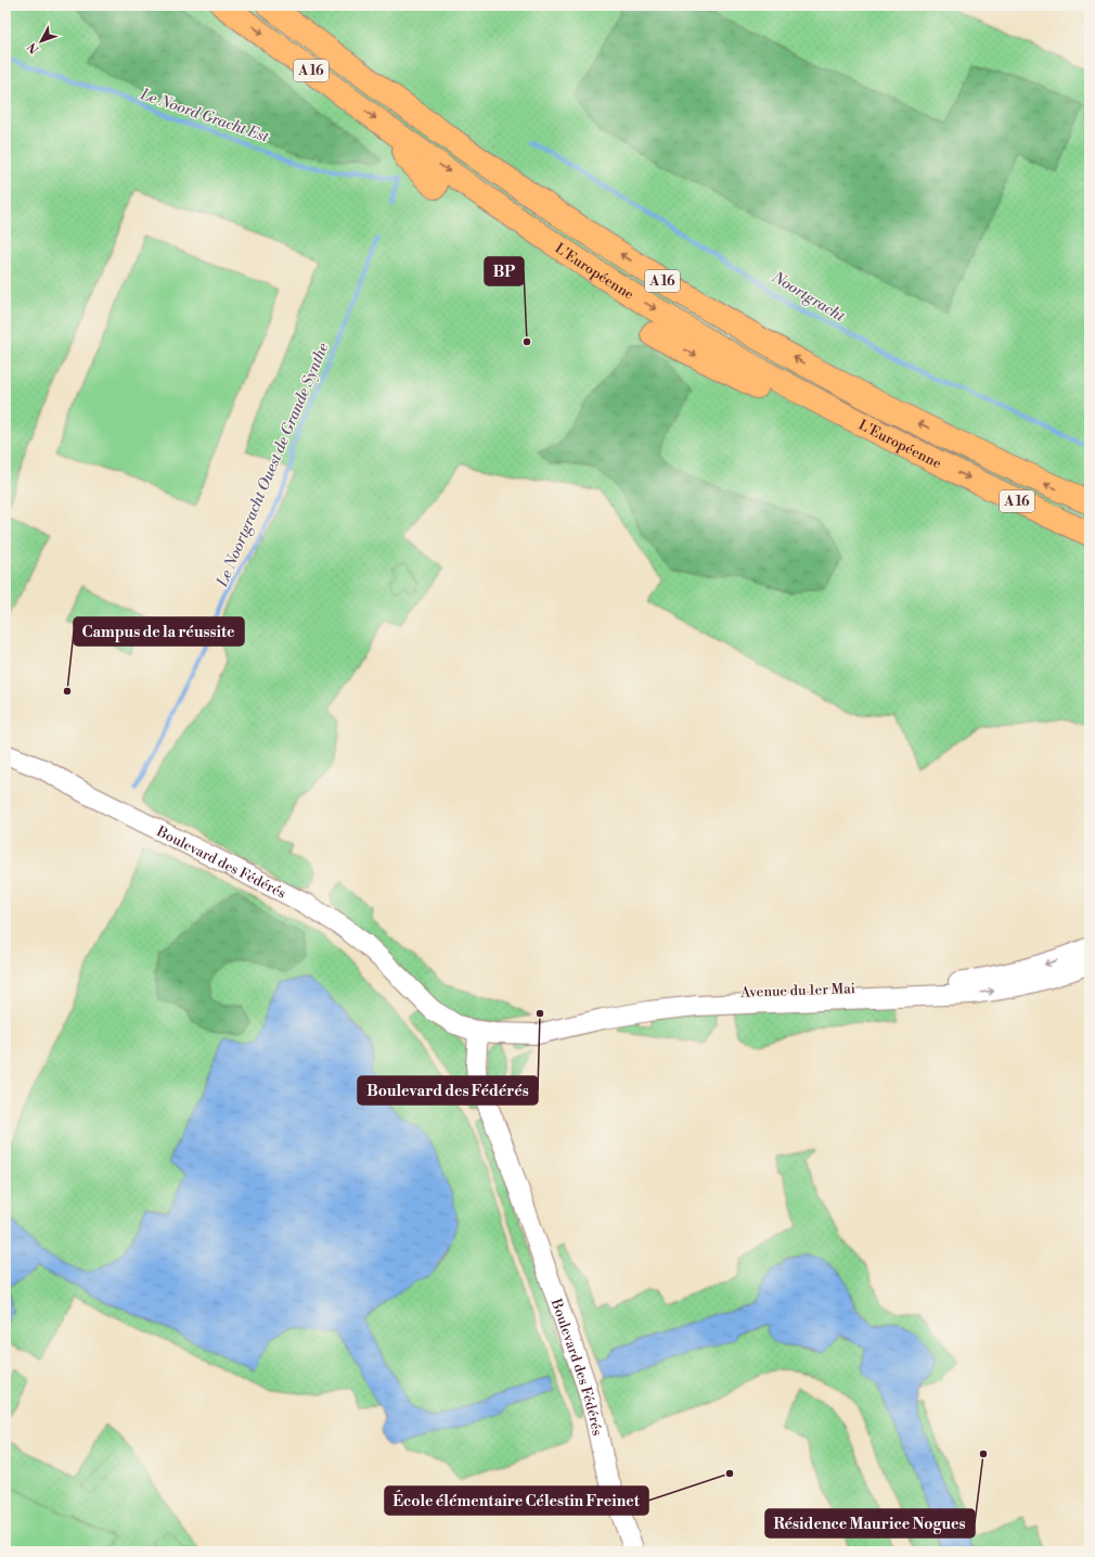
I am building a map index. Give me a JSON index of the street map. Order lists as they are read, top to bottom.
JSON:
{
  "streets": {
    "highway": ["A 16", "L'Européenne"],
    "street": ["Boulevard des Fédérés", "Avenue du 1er Mai"]
  },
  "crossings": [
    ["Boulevard des Fédérés", "Avenue du 1er Mai"]
  ],
  "water": ["Le Noord Gracht Est", "Noortgracht", "Le Noortgracht Ouest de Grande Synthe"],
  "places": [
    "BP",
    "Campus de la réussite",
    "Boulevard des Fédérés",
    "Résidence Maurice Nogues",
    "École élémentaire Célestin Freinet"
  ],
  "north": "bottom left"
}
